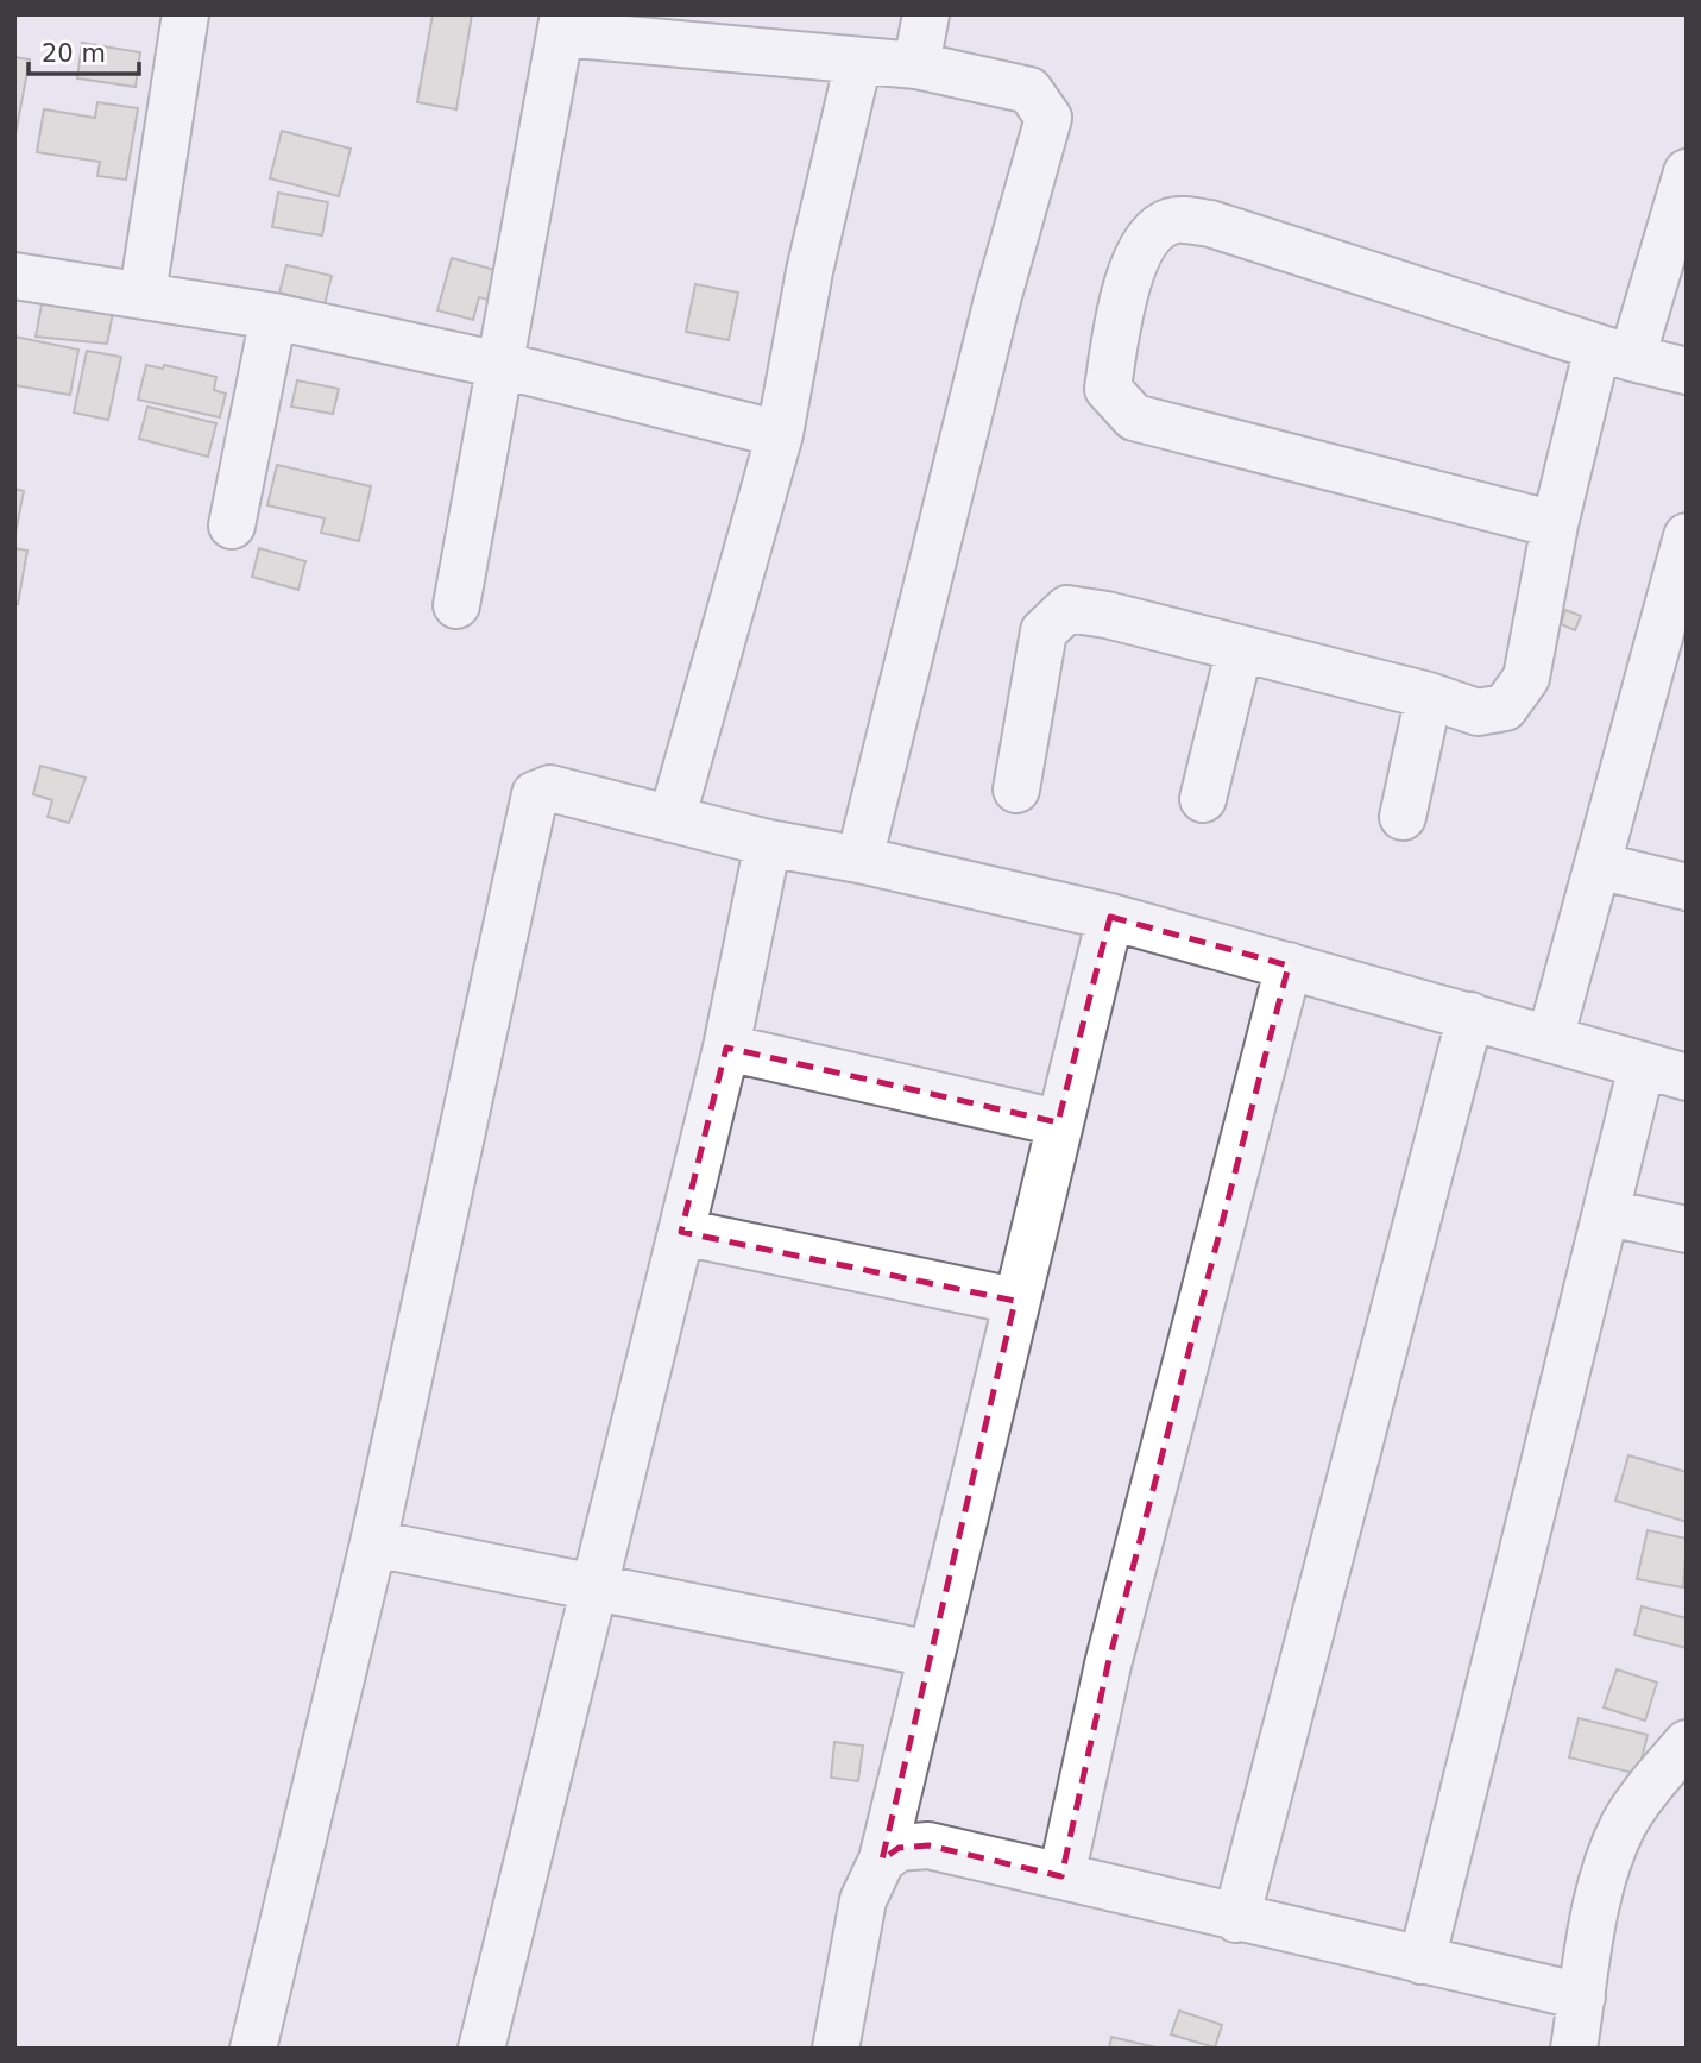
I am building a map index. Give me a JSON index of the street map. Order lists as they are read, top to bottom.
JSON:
{
  "scale_bar": "20 m"
}
